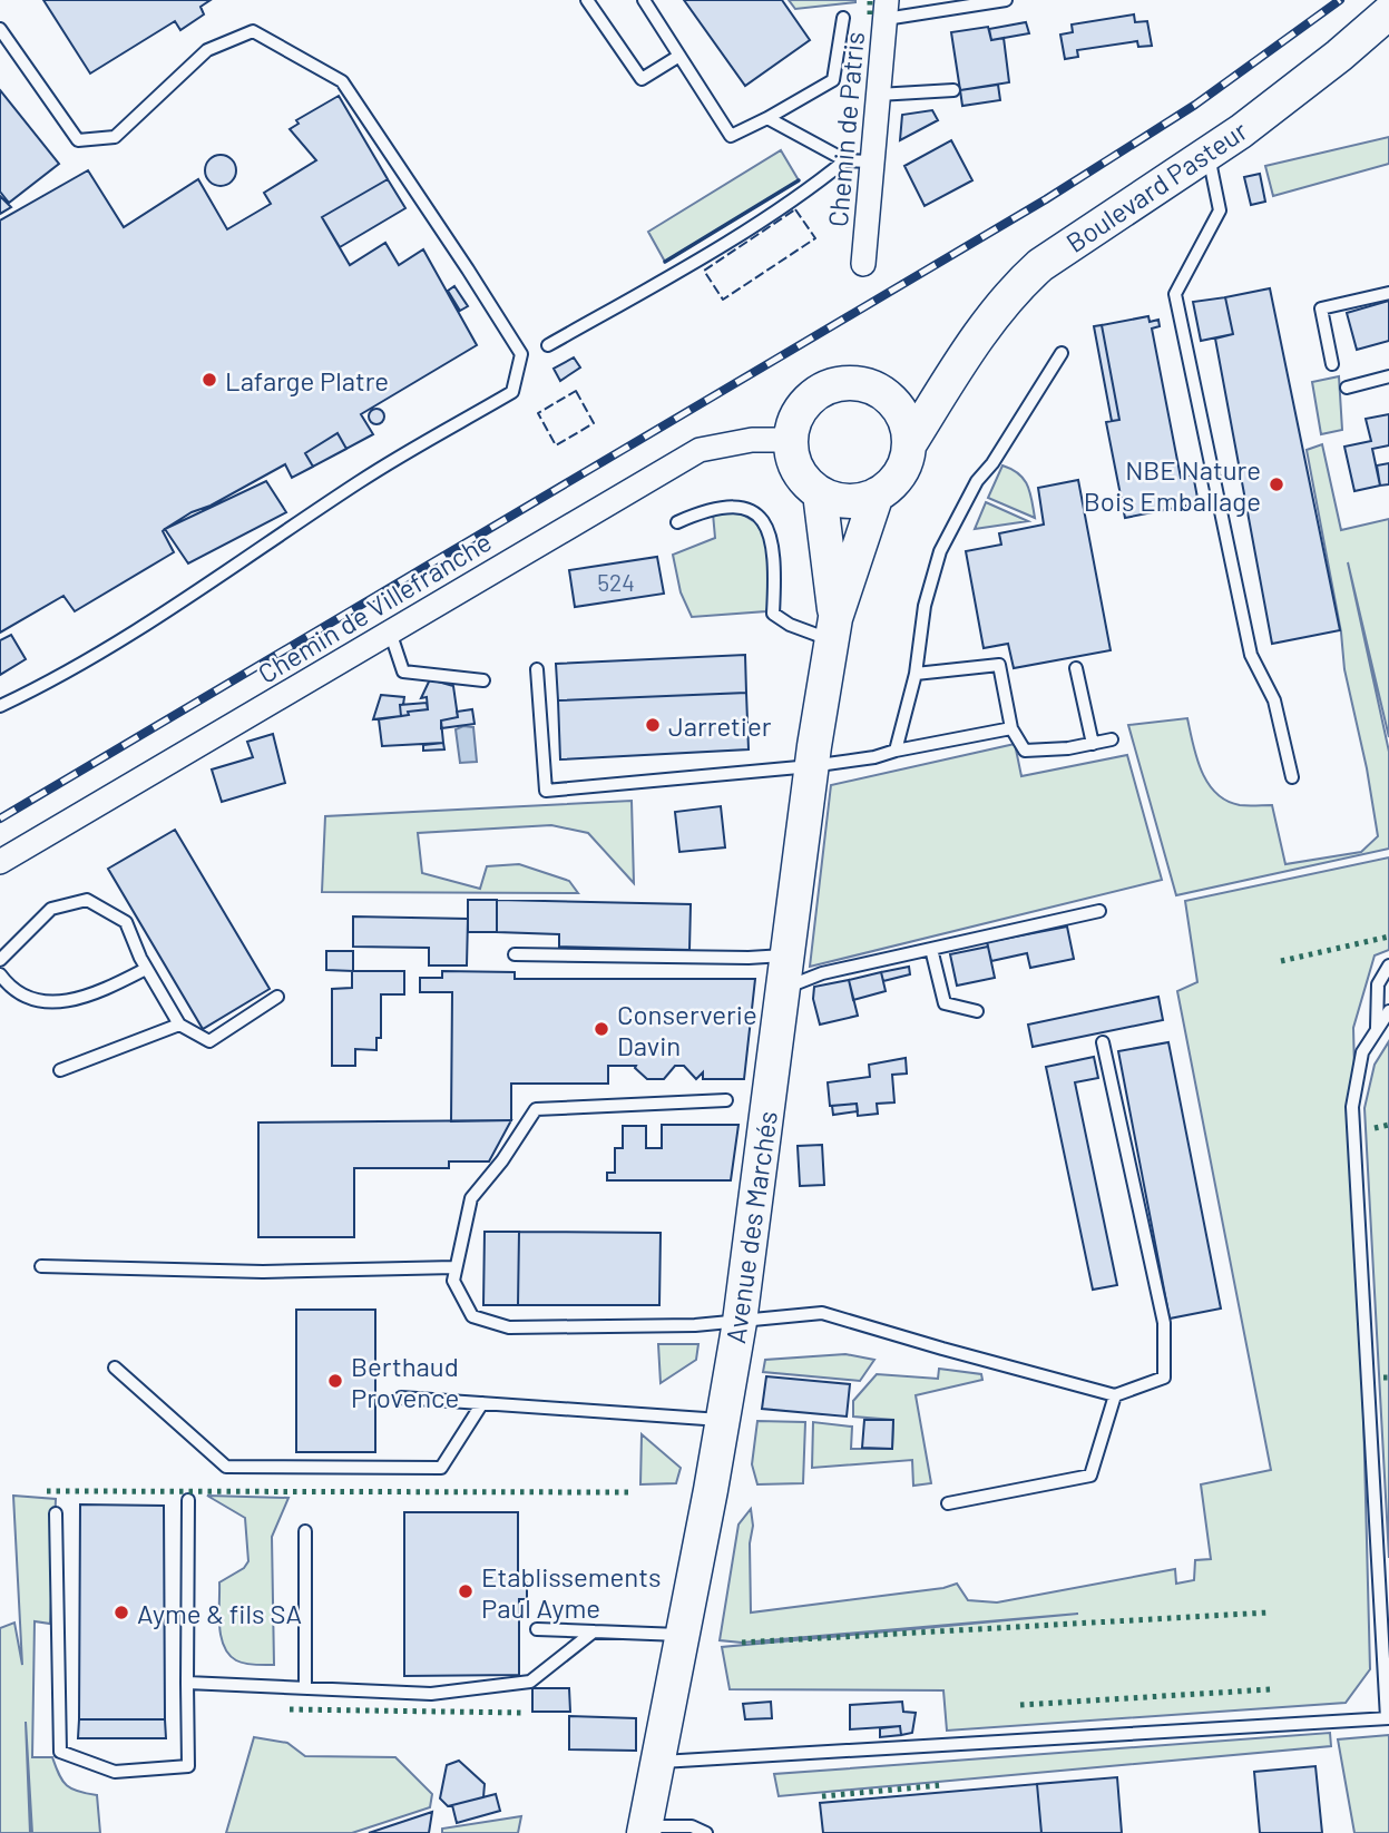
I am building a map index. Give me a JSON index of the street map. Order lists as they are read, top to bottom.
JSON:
{
  "streets": {
    "street": [
      "Chemin de Patris",
      "Boulevard Pasteur",
      "Chemin de Villefranche",
      "Avenue des Marchés"
    ]
  },
  "crossings": [
    ["Boulevard Pasteur", "Chemin de Villefranche"],
    ["Boulevard Pasteur", "Avenue des Marchés"],
    ["Chemin de Villefranche", "Avenue des Marchés"]
  ],
  "places": [
    "Lafarge Platre",
    "NBE Nature Bois Emballage",
    "Jarretier",
    "Conserverie Davin",
    "Berthaud Provence",
    "Etablissements Paul Ayme",
    "Ayme & fils SA"
  ],
  "house_numbers": ["524"]
}
